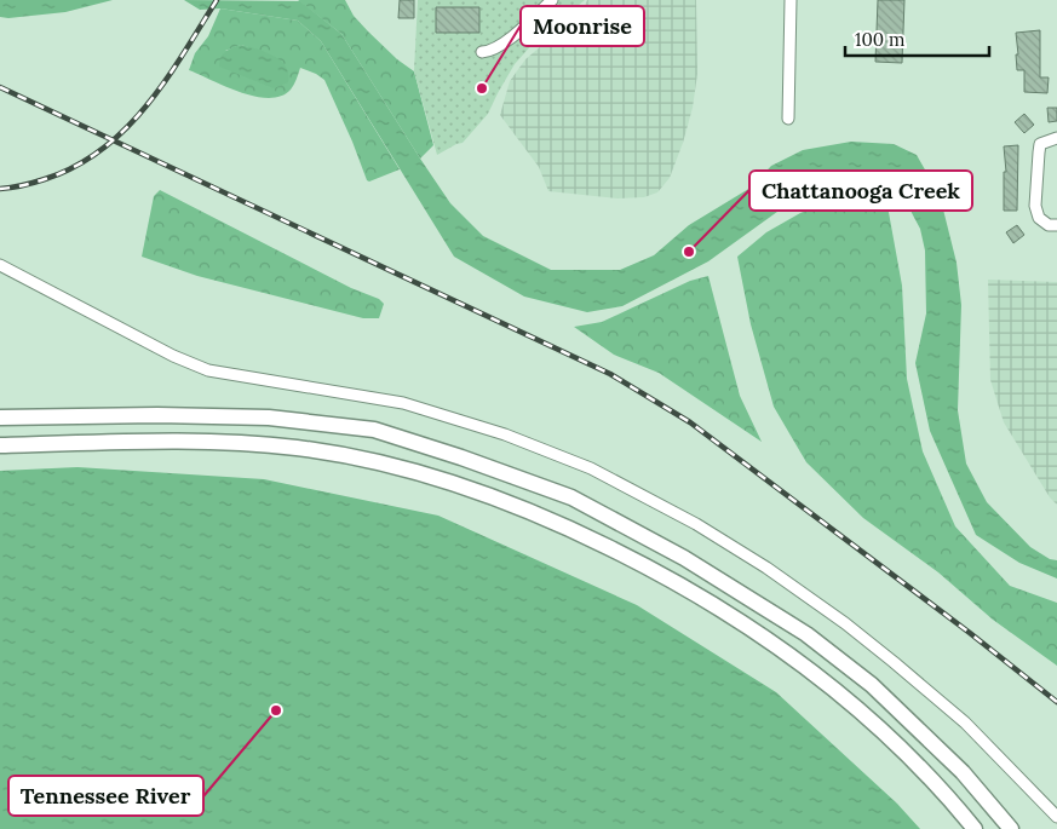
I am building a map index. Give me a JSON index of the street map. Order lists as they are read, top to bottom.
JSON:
{
  "places": ["Moonrise", "Chattanooga Creek", "Tennessee River"],
  "scale_bar": "100 m"
}
